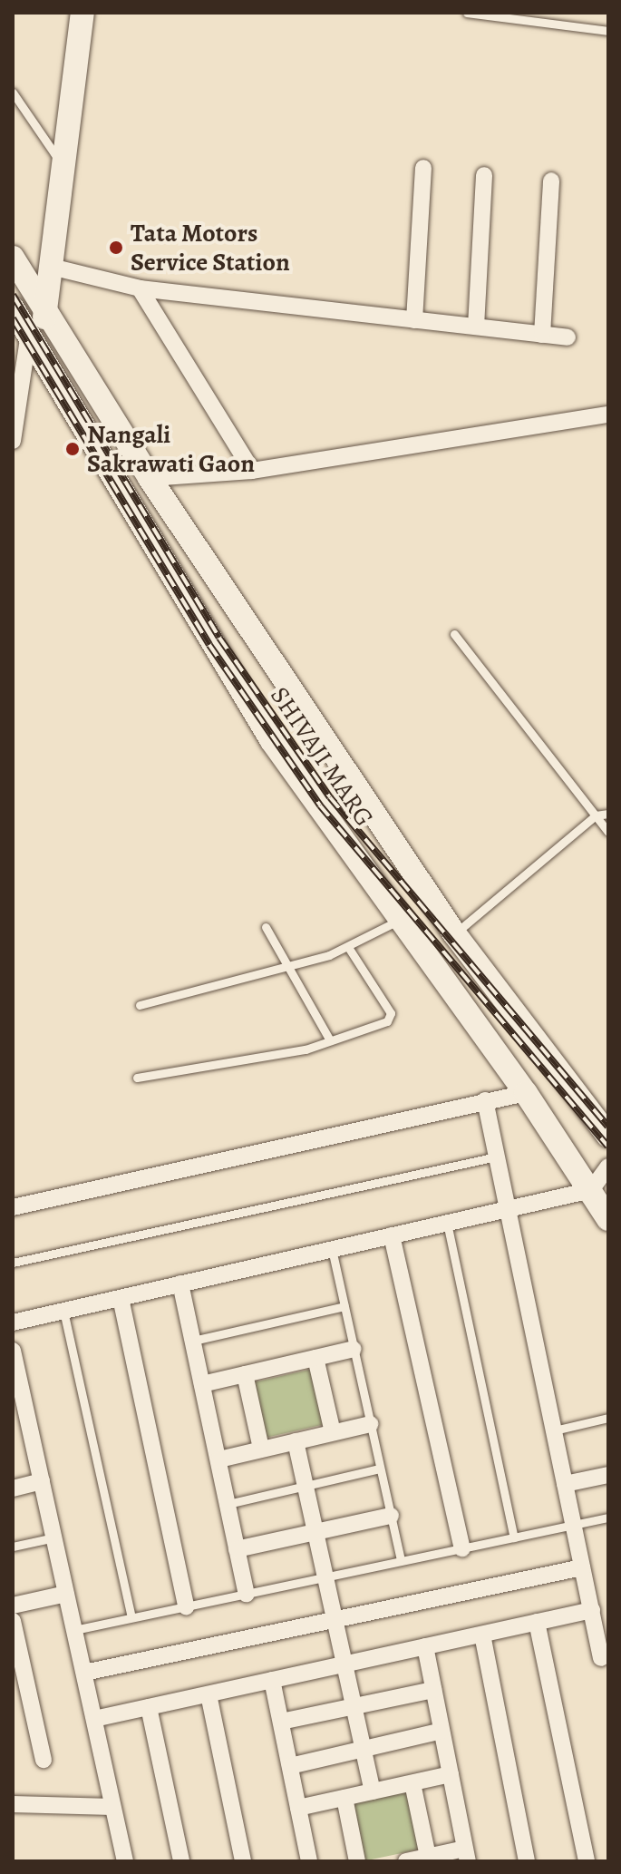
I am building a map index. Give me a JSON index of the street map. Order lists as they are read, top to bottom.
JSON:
{
  "streets": {
    "main road": ["SHIVAJI MARG"]
  },
  "places": ["Tata Motors Service Station", "Nangali Sakrawati Gaon"]
}
